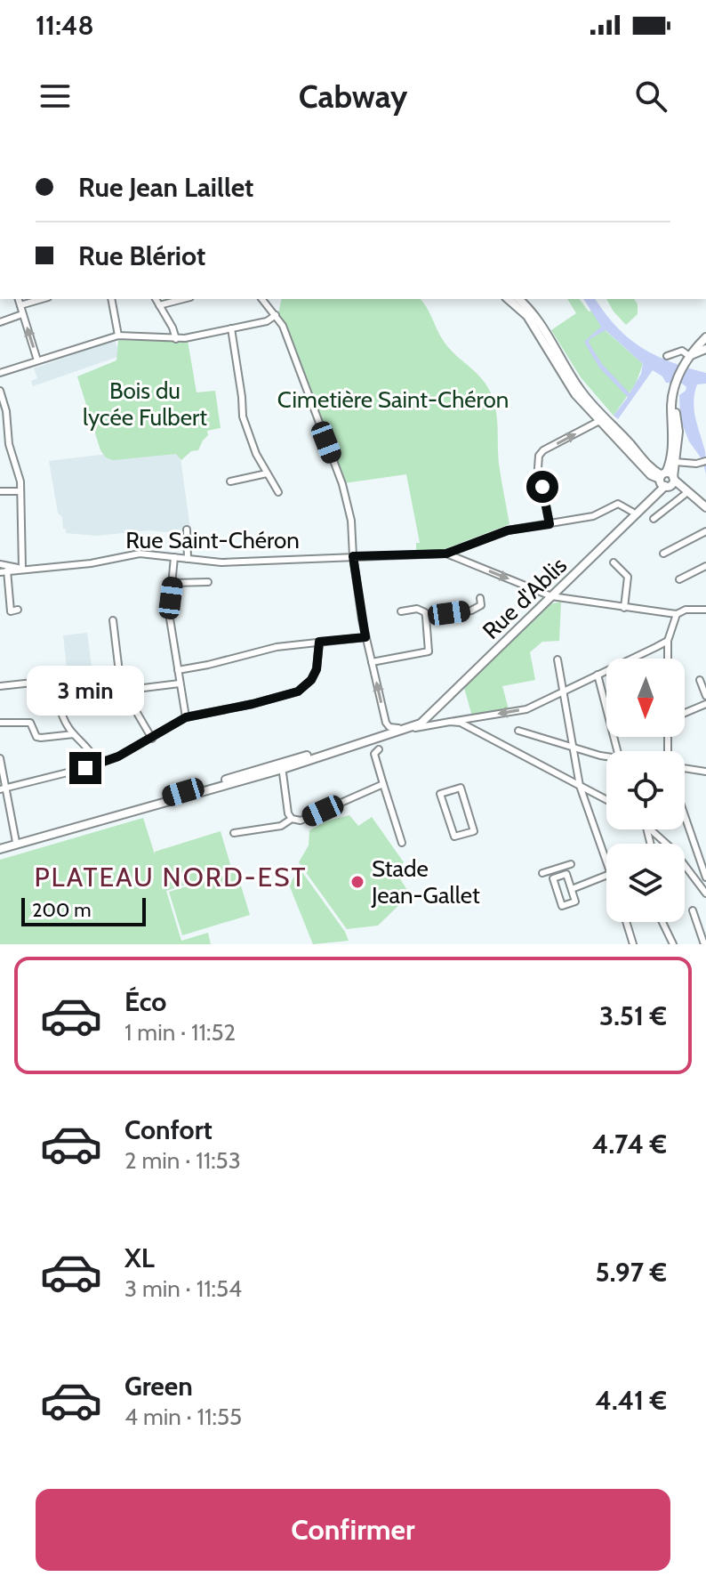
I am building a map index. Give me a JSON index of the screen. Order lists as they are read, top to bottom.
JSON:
{
  "streets": {
    "main road": ["Rue d'Ablis"],
    "street": ["Rue Saint-Chéron"]
  },
  "districts": ["PLATEAU NORD-EST"],
  "parks": ["Bois du lycée Fulbert", "Cimetière Saint-Chéron"],
  "places": ["Stade Jean-Gallet"],
  "scale_bar": "200 m",
  "north": "bottom",
  "page": {
    "status": "11:48",
    "header": "Cabway",
    "banner": ["Rue Jean Laillet", "Rue Blériot"],
    "bubble": "3 min",
    "scale": "200 m",
    "list": [
      {
        "name": "Éco",
        "note": "1 min · 11:52",
        "value": "3.51 €"
      },
      {
        "name": "Confort",
        "note": "2 min · 11:53",
        "value": "4.74 €"
      },
      {
        "name": "XL",
        "note": "3 min · 11:54",
        "value": "5.97 €"
      },
      {
        "name": "Green",
        "note": "4 min · 11:55",
        "value": "4.41 €"
      }
    ],
    "buttons": "Confirmer"
  }
}
